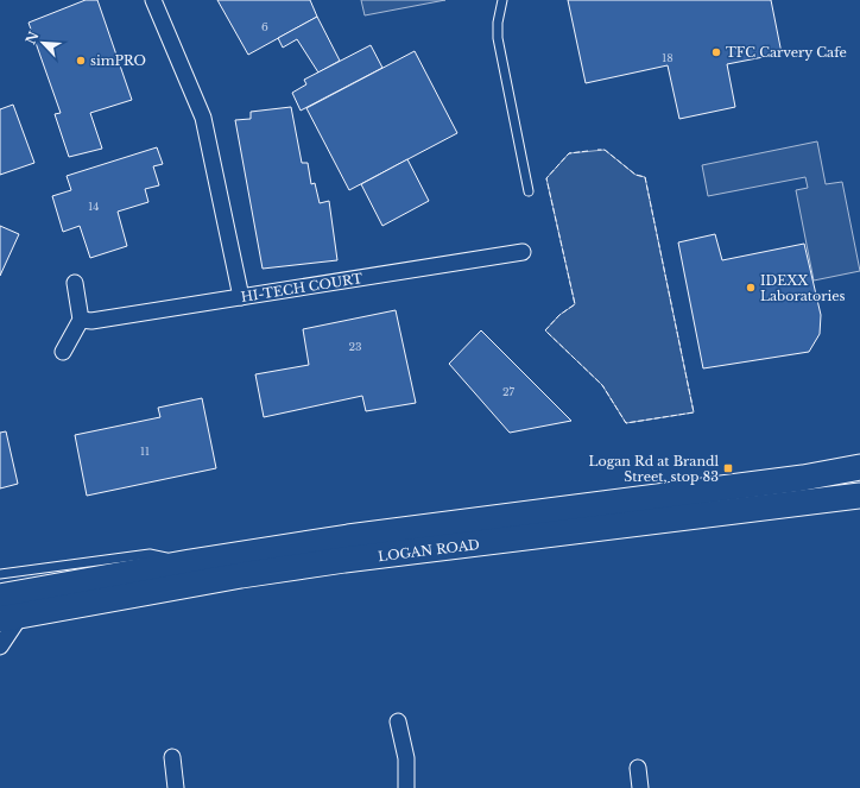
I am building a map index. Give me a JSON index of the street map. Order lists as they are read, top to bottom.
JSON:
{
  "streets": {
    "main road": ["LOGAN ROAD"],
    "street": ["HI-TECH COURT"]
  },
  "places": {
    "other": ["TFC Carvery Cafe", "simPRO", "IDEXX Laboratories"],
    "transit": ["Logan Rd at Brandl Street, stop 83"]
  },
  "house_numbers": [
    "6",
    "18",
    "14",
    "23",
    "27",
    "11"
  ],
  "north": "top left"
}
